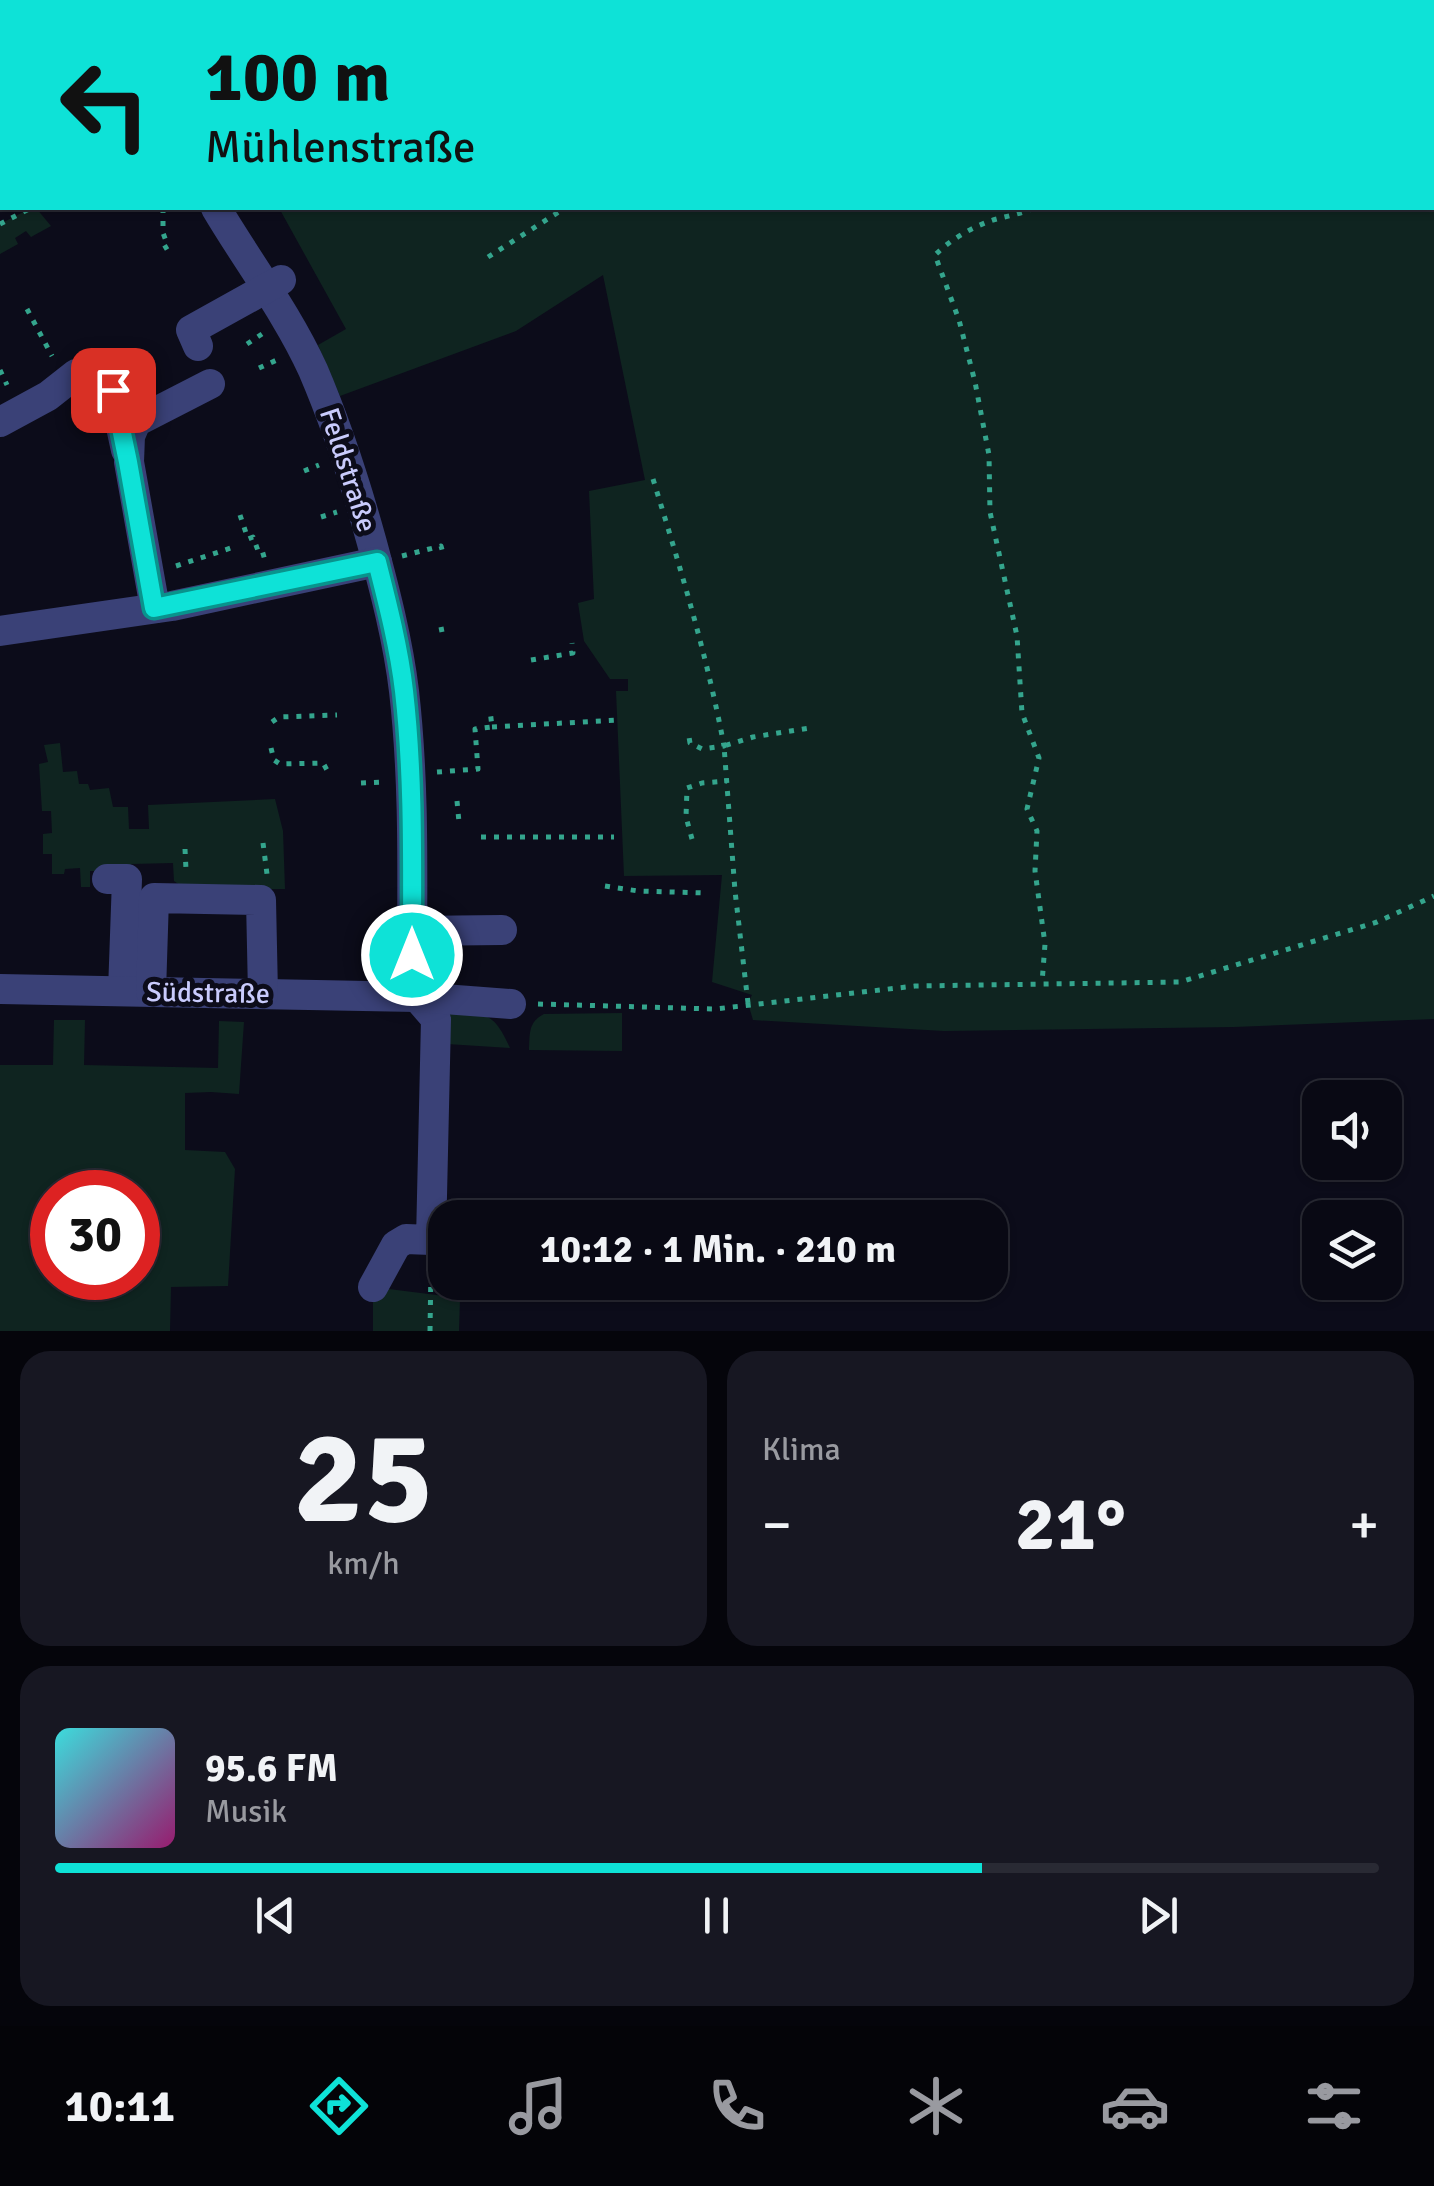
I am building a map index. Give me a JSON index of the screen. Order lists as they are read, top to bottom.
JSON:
{
  "streets": {
    "street": ["Feldstraße", "Südstraße"]
  },
  "crossings": [
    ["Feldstraße", "Südstraße"]
  ],
  "page": {
    "turn": ["100 m", "Mühlenstraße"],
    "limit": "30",
    "trip": "10:12 · 1 Min. · 210 m",
    "tile": [
      ["25", "km/h"],
      "Klima"
    ],
    "heat": ["−", "21°", "+"],
    "song": ["95.6 FM", "Musik"],
    "tabs": "10:11"
  }
}
